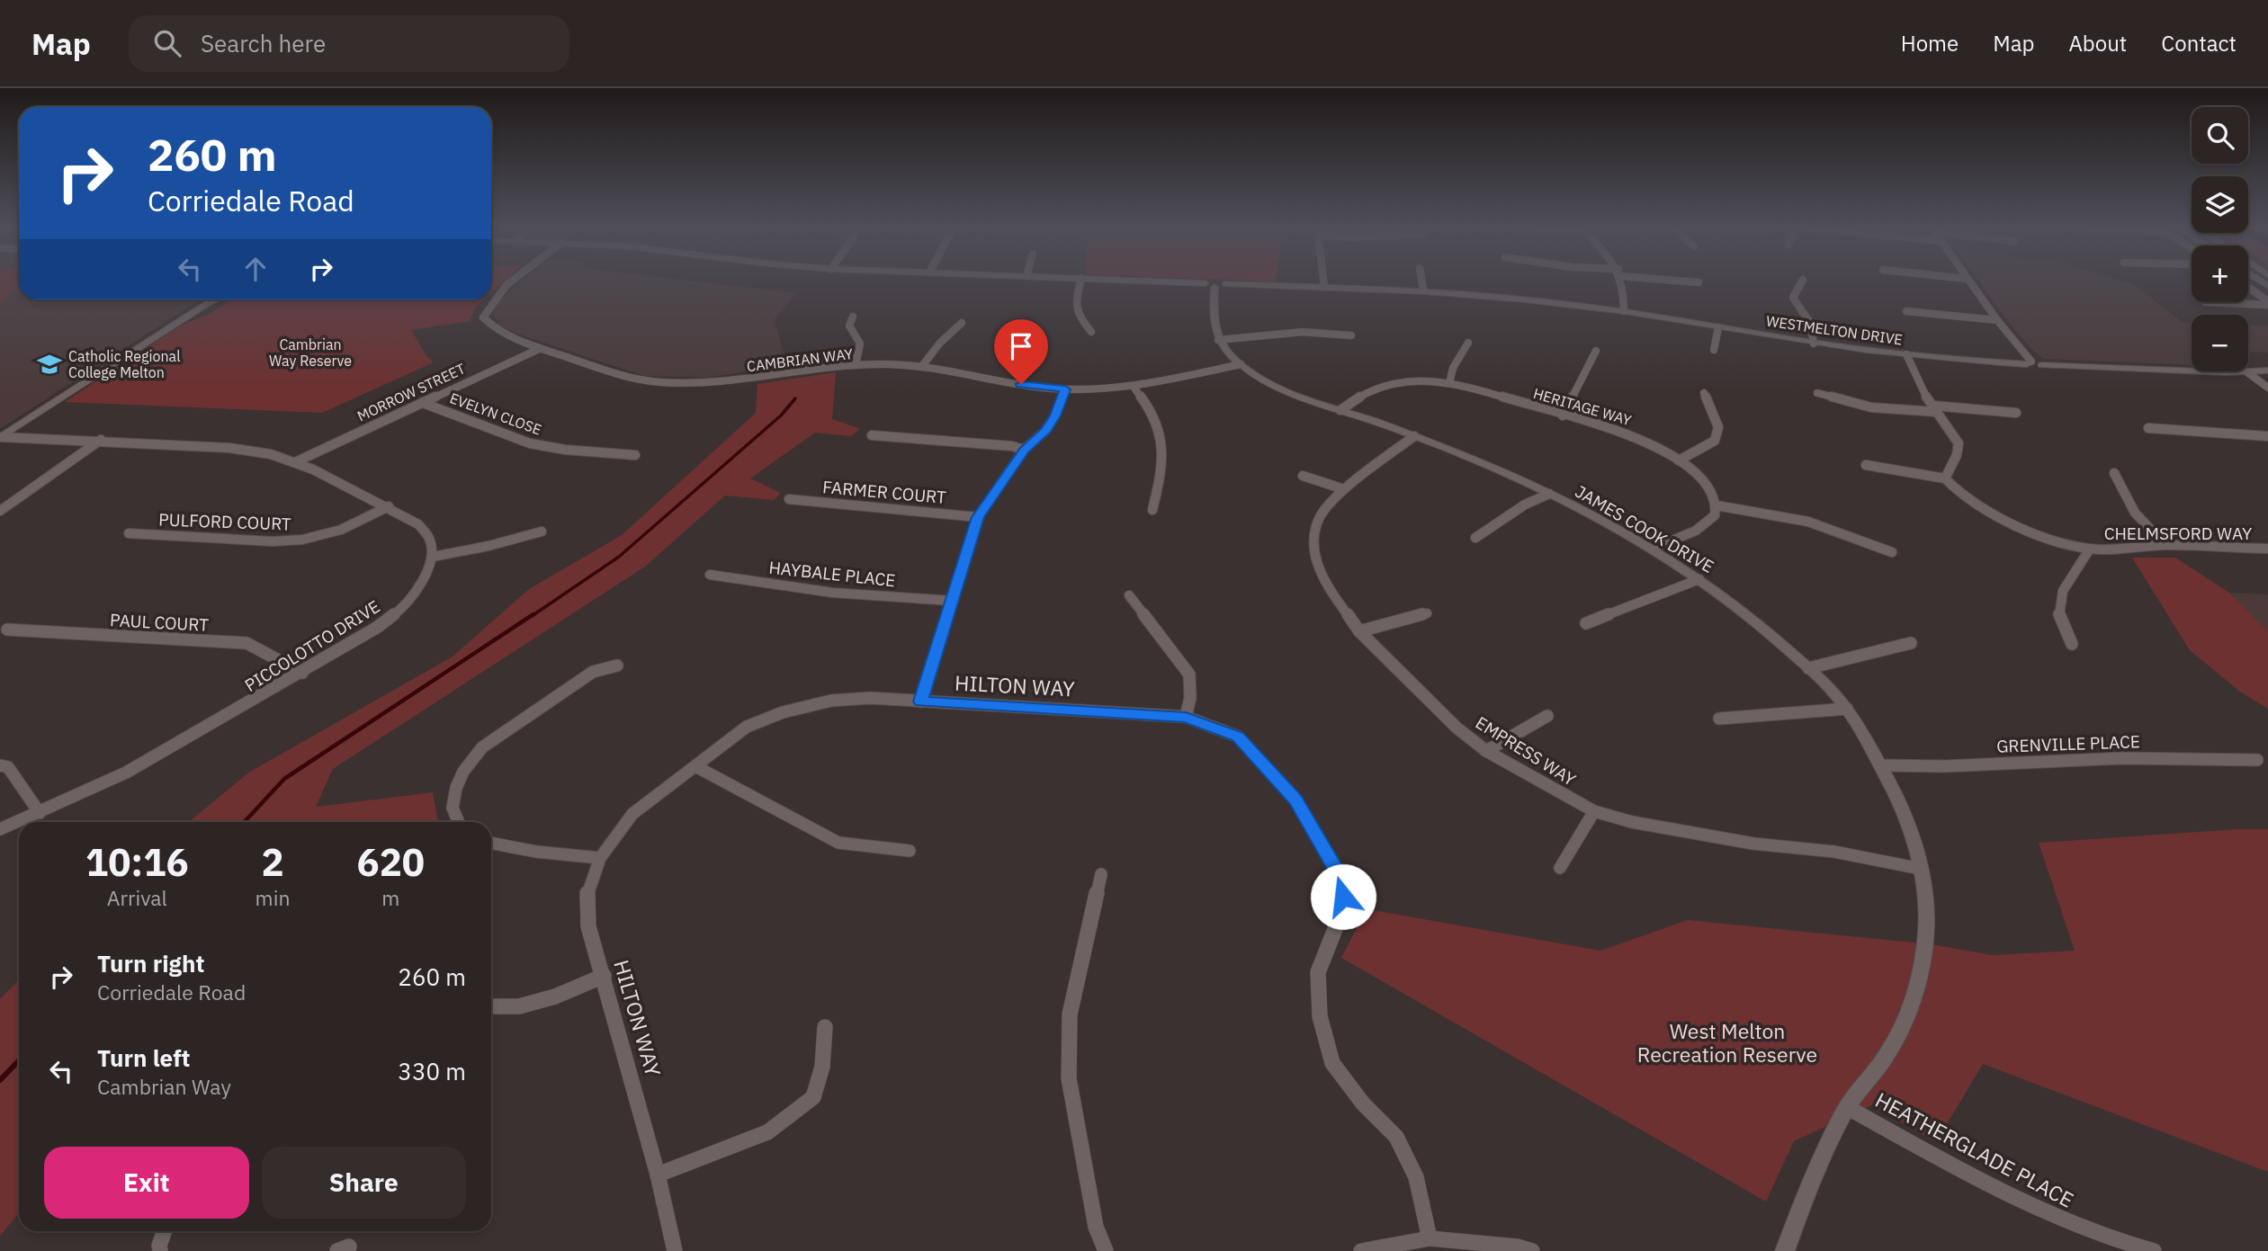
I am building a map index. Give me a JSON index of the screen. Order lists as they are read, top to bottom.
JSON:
{
  "streets": {
    "street": [
      "WESTMELTON DRIVE",
      "CAMBRIAN WAY",
      "MORROW STREET",
      "HERITAGE WAY",
      "EVELYN CLOSE",
      "FARMER COURT",
      "PULFORD COURT",
      "JAMES COOK DRIVE",
      "CHELMSFORD WAY",
      "HAYBALE PLACE",
      "PAUL COURT",
      "PICCOLOTTO DRIVE",
      "HILTON WAY",
      "GRENVILLE PLACE",
      "EMPRESS WAY",
      "HEATHERGLADE PLACE"
    ]
  },
  "crossings": [
    ["CAMBRIAN WAY", "MORROW STREET"],
    ["CAMBRIAN WAY", "JAMES COOK DRIVE"],
    ["MORROW STREET", "EVELYN CLOSE"],
    ["HERITAGE WAY", "JAMES COOK DRIVE"],
    ["JAMES COOK DRIVE", "GRENVILLE PLACE"],
    ["JAMES COOK DRIVE", "EMPRESS WAY"],
    ["JAMES COOK DRIVE", "HEATHERGLADE PLACE"],
    ["PAUL COURT", "PICCOLOTTO DRIVE"]
  ],
  "parks": ["Cambrian Way Reserve", "West Melton Recreation Reserve"],
  "places": {
    "school or university": ["Catholic Regional College Melton"]
  },
  "page": {
    "header": "Map",
    "search": "Search here",
    "nav": [
      "Home",
      "Map",
      "About",
      "Contact"
    ],
    "map_buttons": ["+", "−"],
    "turn": ["260 m", "Corriedale Road"],
    "eta": [
      "10:16",
      "Arrival",
      "2",
      "min",
      "620",
      "m"
    ],
    "list": [
      {
        "name": "Turn right",
        "note": "Corriedale Road",
        "value": "260 m"
      },
      {
        "name": "Turn left",
        "note": "Cambrian Way",
        "value": "330 m"
      }
    ],
    "buttons": ["Exit", "Share"]
  }
}
